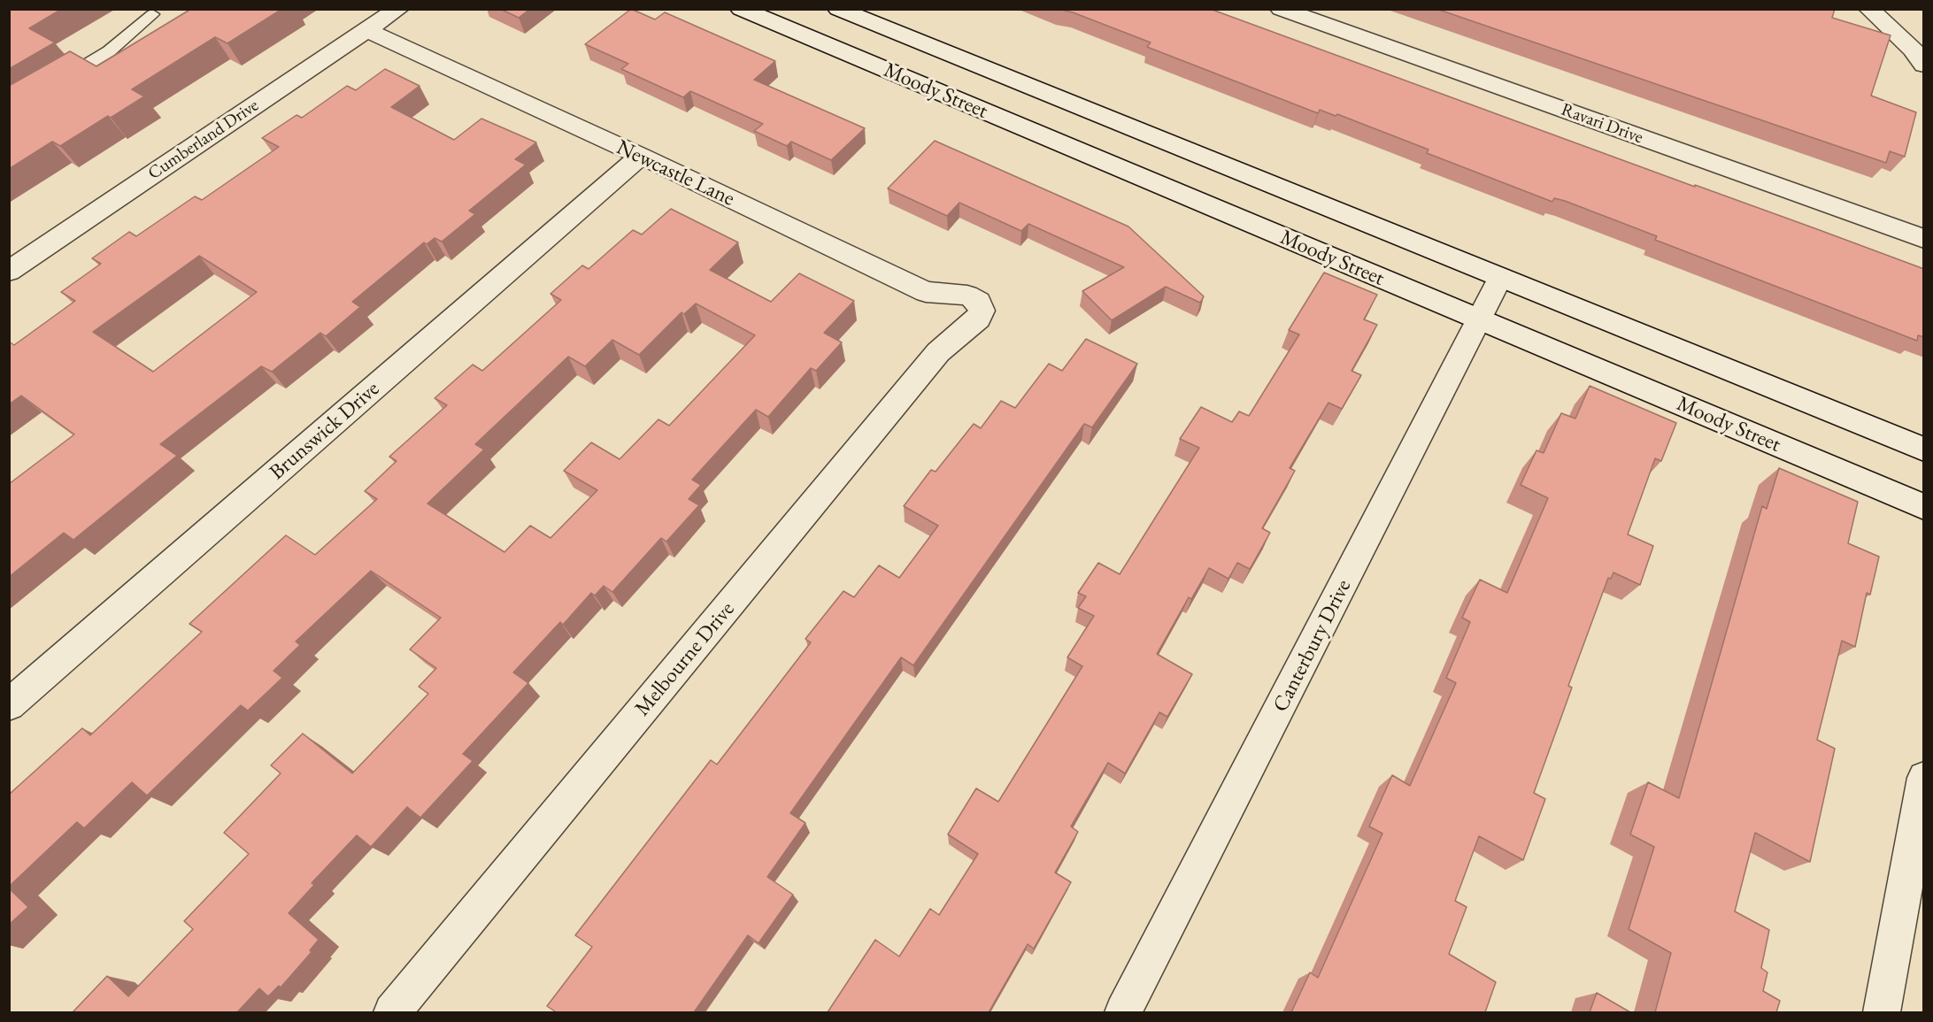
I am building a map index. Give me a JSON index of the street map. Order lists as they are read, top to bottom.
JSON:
{
  "streets": {
    "street": [
      "Moody Street",
      "Ravari Drive",
      "Cumberland Drive",
      "Newcastle Lane",
      "Brunswick Drive",
      "Canterbury Drive",
      "Melbourne Drive"
    ]
  },
  "crossings": [
    ["Moody Street", "Canterbury Drive"],
    ["Cumberland Drive", "Newcastle Lane"],
    ["Newcastle Lane", "Brunswick Drive"],
    ["Newcastle Lane", "Melbourne Drive"]
  ]
}
